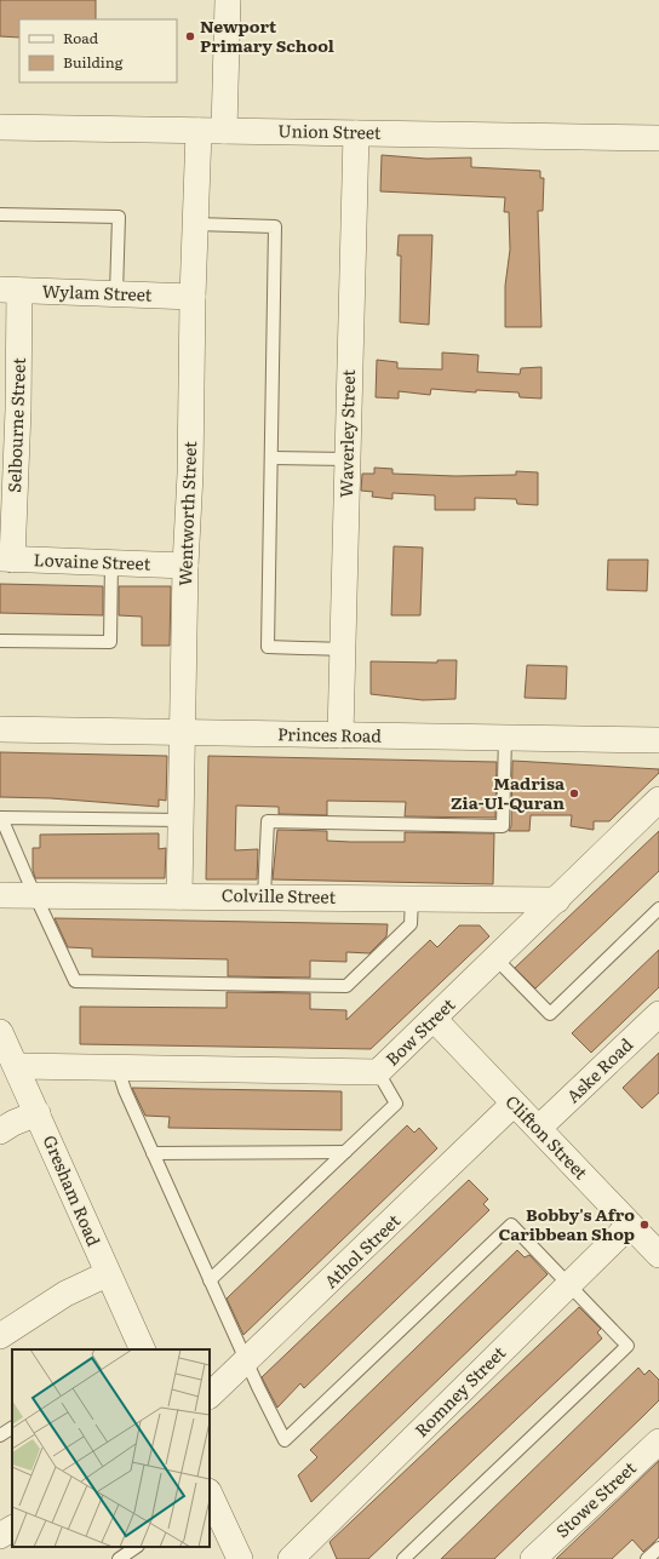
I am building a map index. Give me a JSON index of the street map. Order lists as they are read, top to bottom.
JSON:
{
  "streets": {
    "street": [
      "Union Street",
      "Wylam Street",
      "Selbourne Street",
      "Waverley Street",
      "Wentworth Street",
      "Lovaine Street",
      "Princes Road",
      "Colville Street",
      "Bow Street",
      "Aske Road",
      "Clifton Street",
      "Gresham Road",
      "Athol Street",
      "Romney Street",
      "Stowe Street"
    ]
  },
  "crossings": [
    ["Union Street", "Waverley Street"],
    ["Union Street", "Wentworth Street"],
    ["Wylam Street", "Selbourne Street"],
    ["Wylam Street", "Wentworth Street"],
    ["Selbourne Street", "Lovaine Street"],
    ["Waverley Street", "Princes Road"],
    ["Wentworth Street", "Lovaine Street"],
    ["Wentworth Street", "Princes Road"],
    ["Wentworth Street", "Colville Street"],
    ["Colville Street", "Bow Street"],
    ["Bow Street", "Clifton Street"],
    ["Bow Street", "Gresham Road"],
    ["Aske Road", "Clifton Street"],
    ["Clifton Street", "Athol Street"],
    ["Clifton Street", "Romney Street"]
  ],
  "places": ["Newport Primary School", "Madrisa Zia-Ul-Quran", "Bobby's Afro Caribbean Shop"],
  "legend": ["Road", "Building"]
}
